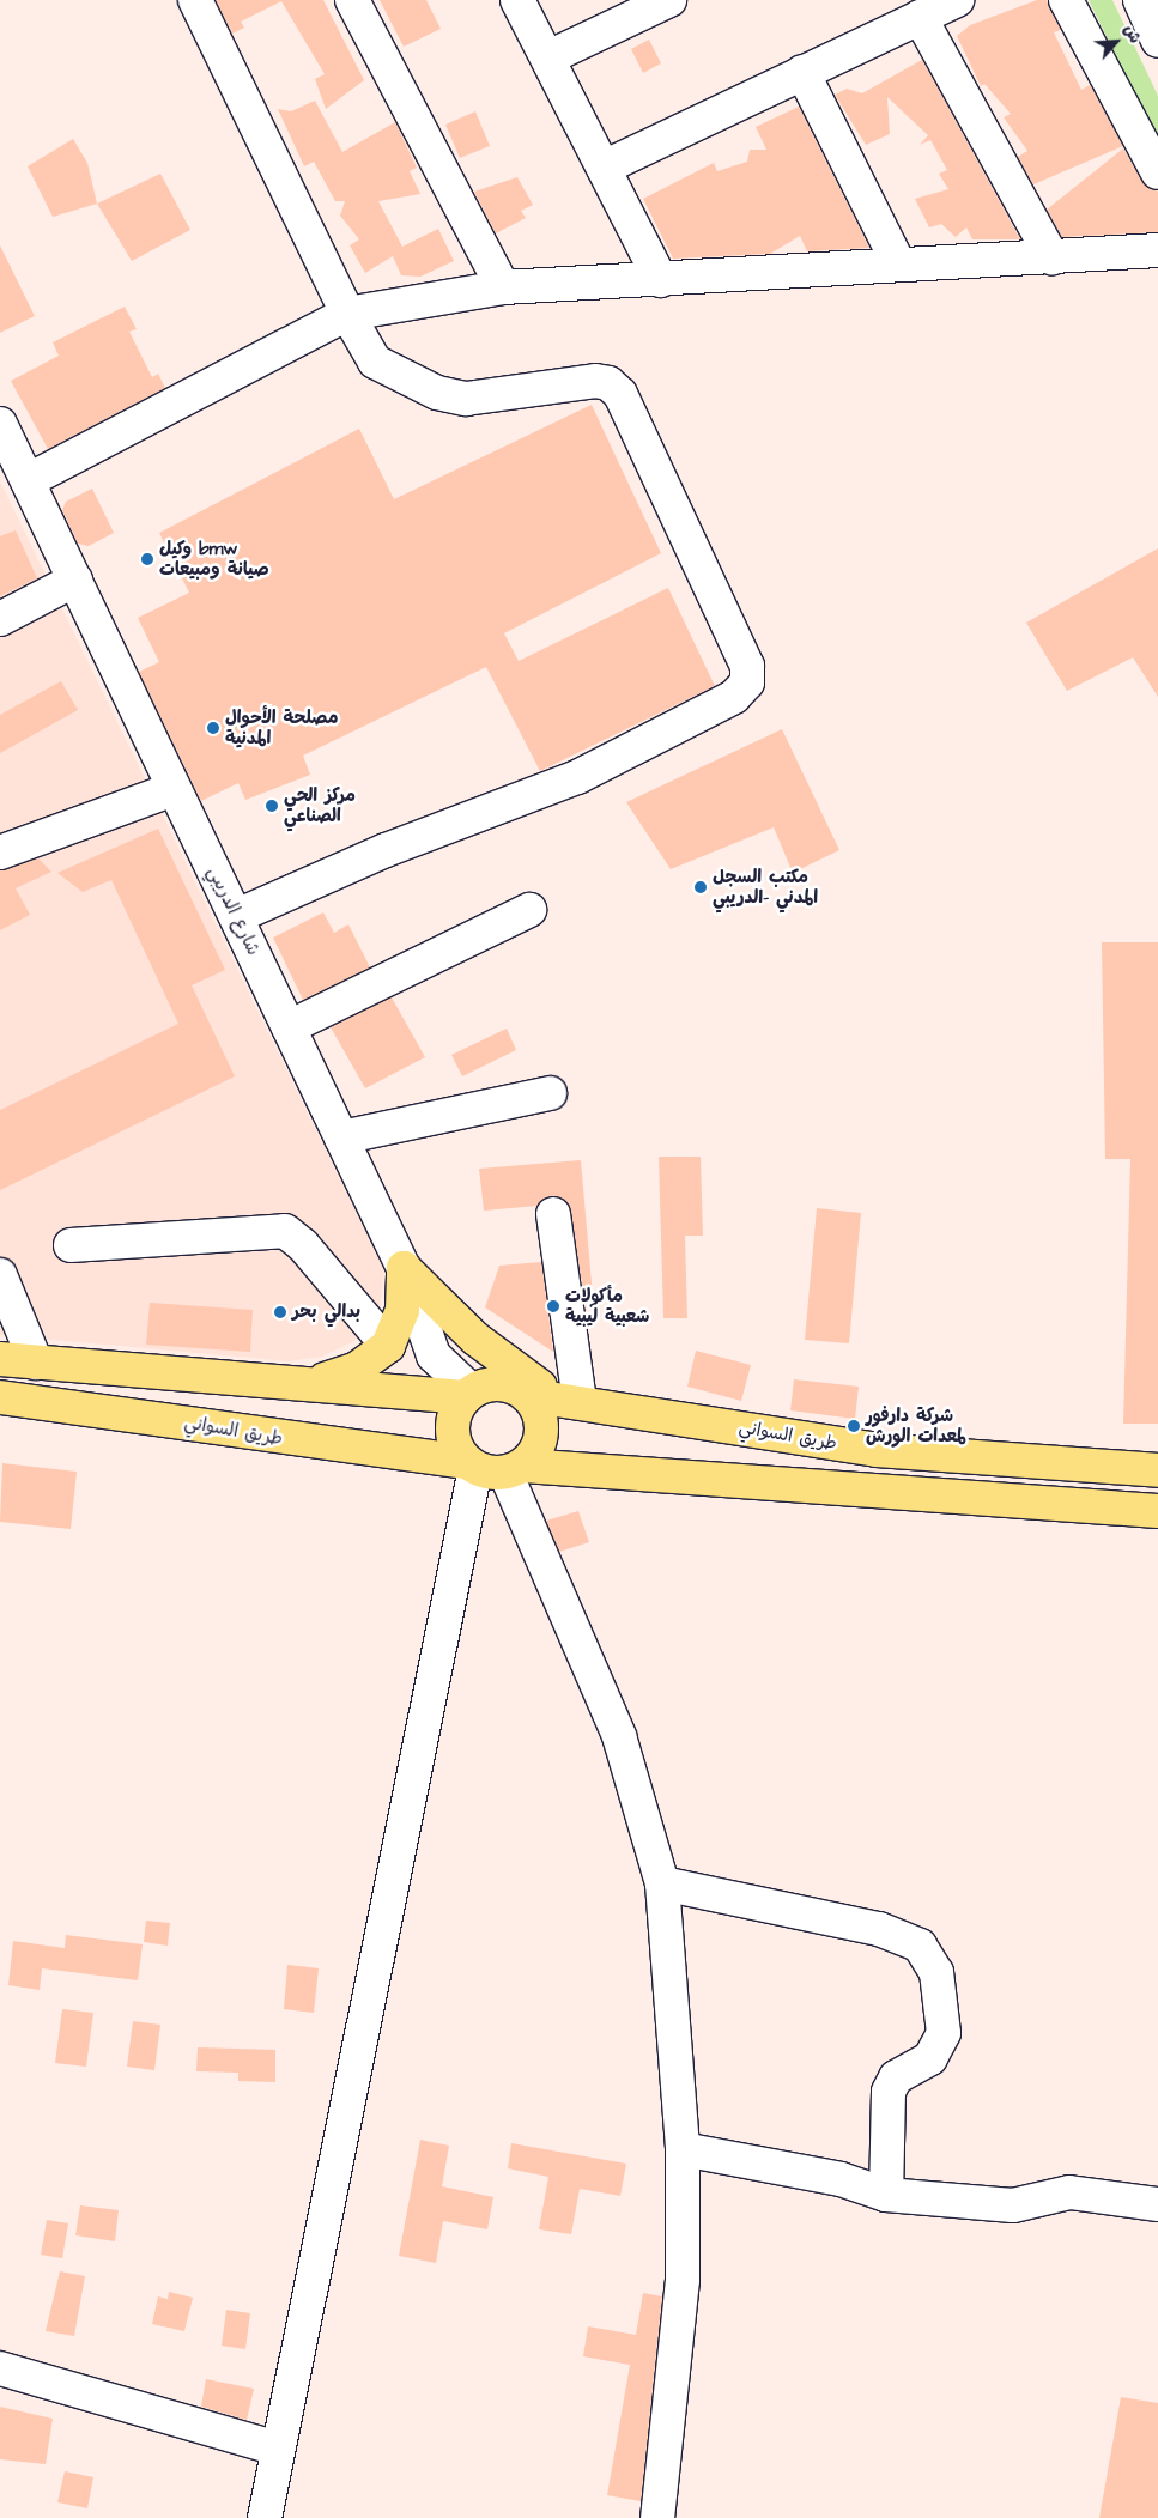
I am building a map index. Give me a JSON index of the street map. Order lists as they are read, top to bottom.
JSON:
{
  "streets": {
    "highway": ["طريق السواني"],
    "street": ["شارع الدريبي"]
  },
  "crossings": [
    ["شارع الدريبي", "طريق السواني"]
  ],
  "places": [
    "وكيل bmw صيانة ومبيعات",
    "مصلحة الأحوال المدنية",
    "مركز الحي الصناعي",
    "مكتب السجل المدني -الدريبي",
    "مأكولات شعبية ليبية",
    "بدالي بحر",
    "شركة دارفور لمعدات الورش"
  ],
  "north": "top right"
}
